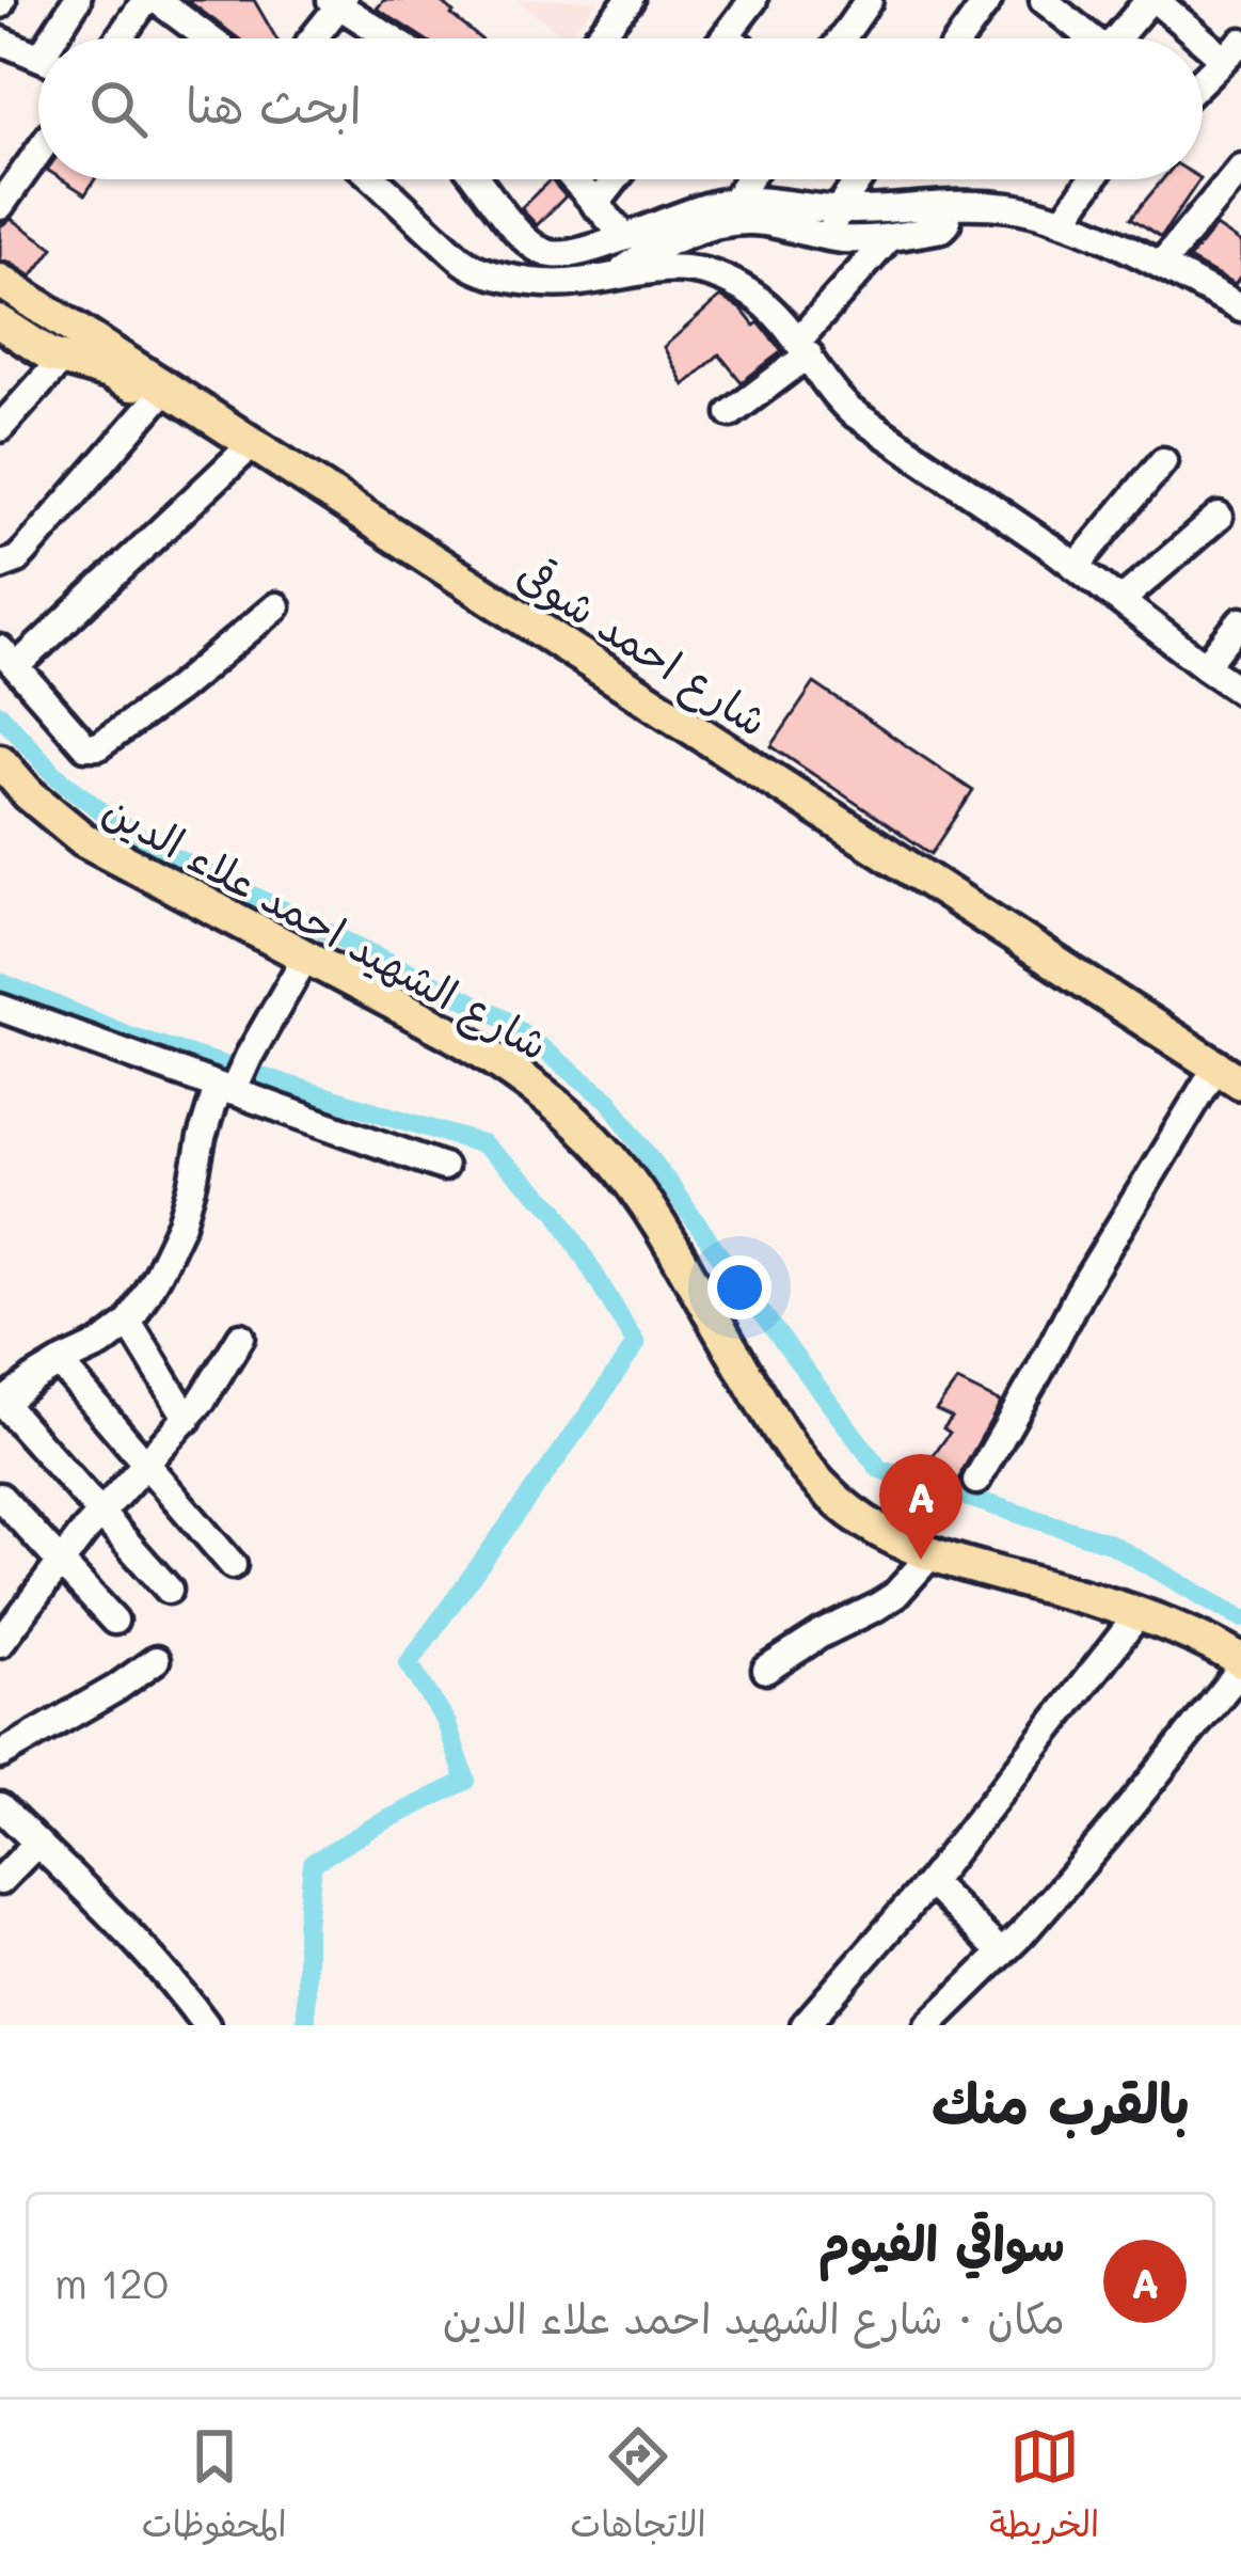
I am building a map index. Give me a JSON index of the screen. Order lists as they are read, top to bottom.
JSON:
{
  "streets": {
    "main road": ["شارع احمد شوقى", "شارع الشهيد احمد علاء الدين"]
  },
  "page": {
    "search": "ابحث هنا",
    "pins": "A",
    "heading": "بالقرب منك",
    "list": [
      {
        "mark": "A",
        "name": "سواقي الفيوم",
        "note": "مكان · شارع الشهيد احمد علاء الدين",
        "value": "120 m"
      }
    ],
    "nav": ["الخريطة", "الاتجاهات", "المحفوظات"]
  }
}
